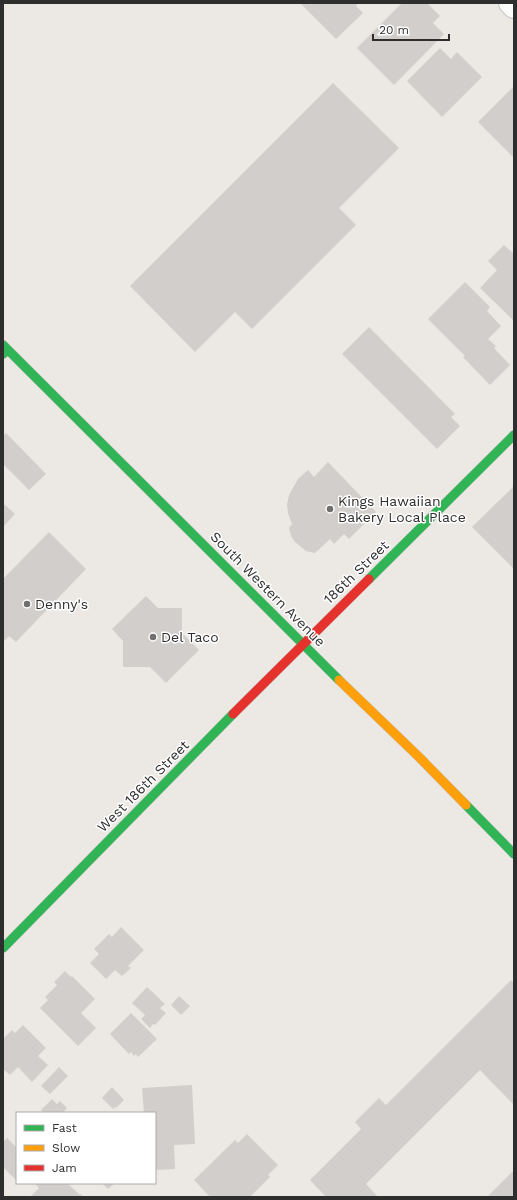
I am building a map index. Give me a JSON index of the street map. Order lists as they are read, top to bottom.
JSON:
{
  "streets": {
    "street": ["186th Street", "South Western Avenue", "West 186th Street"]
  },
  "crossings": [
    ["186th Street", "South Western Avenue"],
    ["186th Street", "West 186th Street"],
    ["South Western Avenue", "West 186th Street"]
  ],
  "places": ["Kings Hawaiian Bakery Local Place", "Denny's", "Del Taco"],
  "legend": ["Fast", "Slow", "Jam"],
  "scale_bar": "20 m"
}
